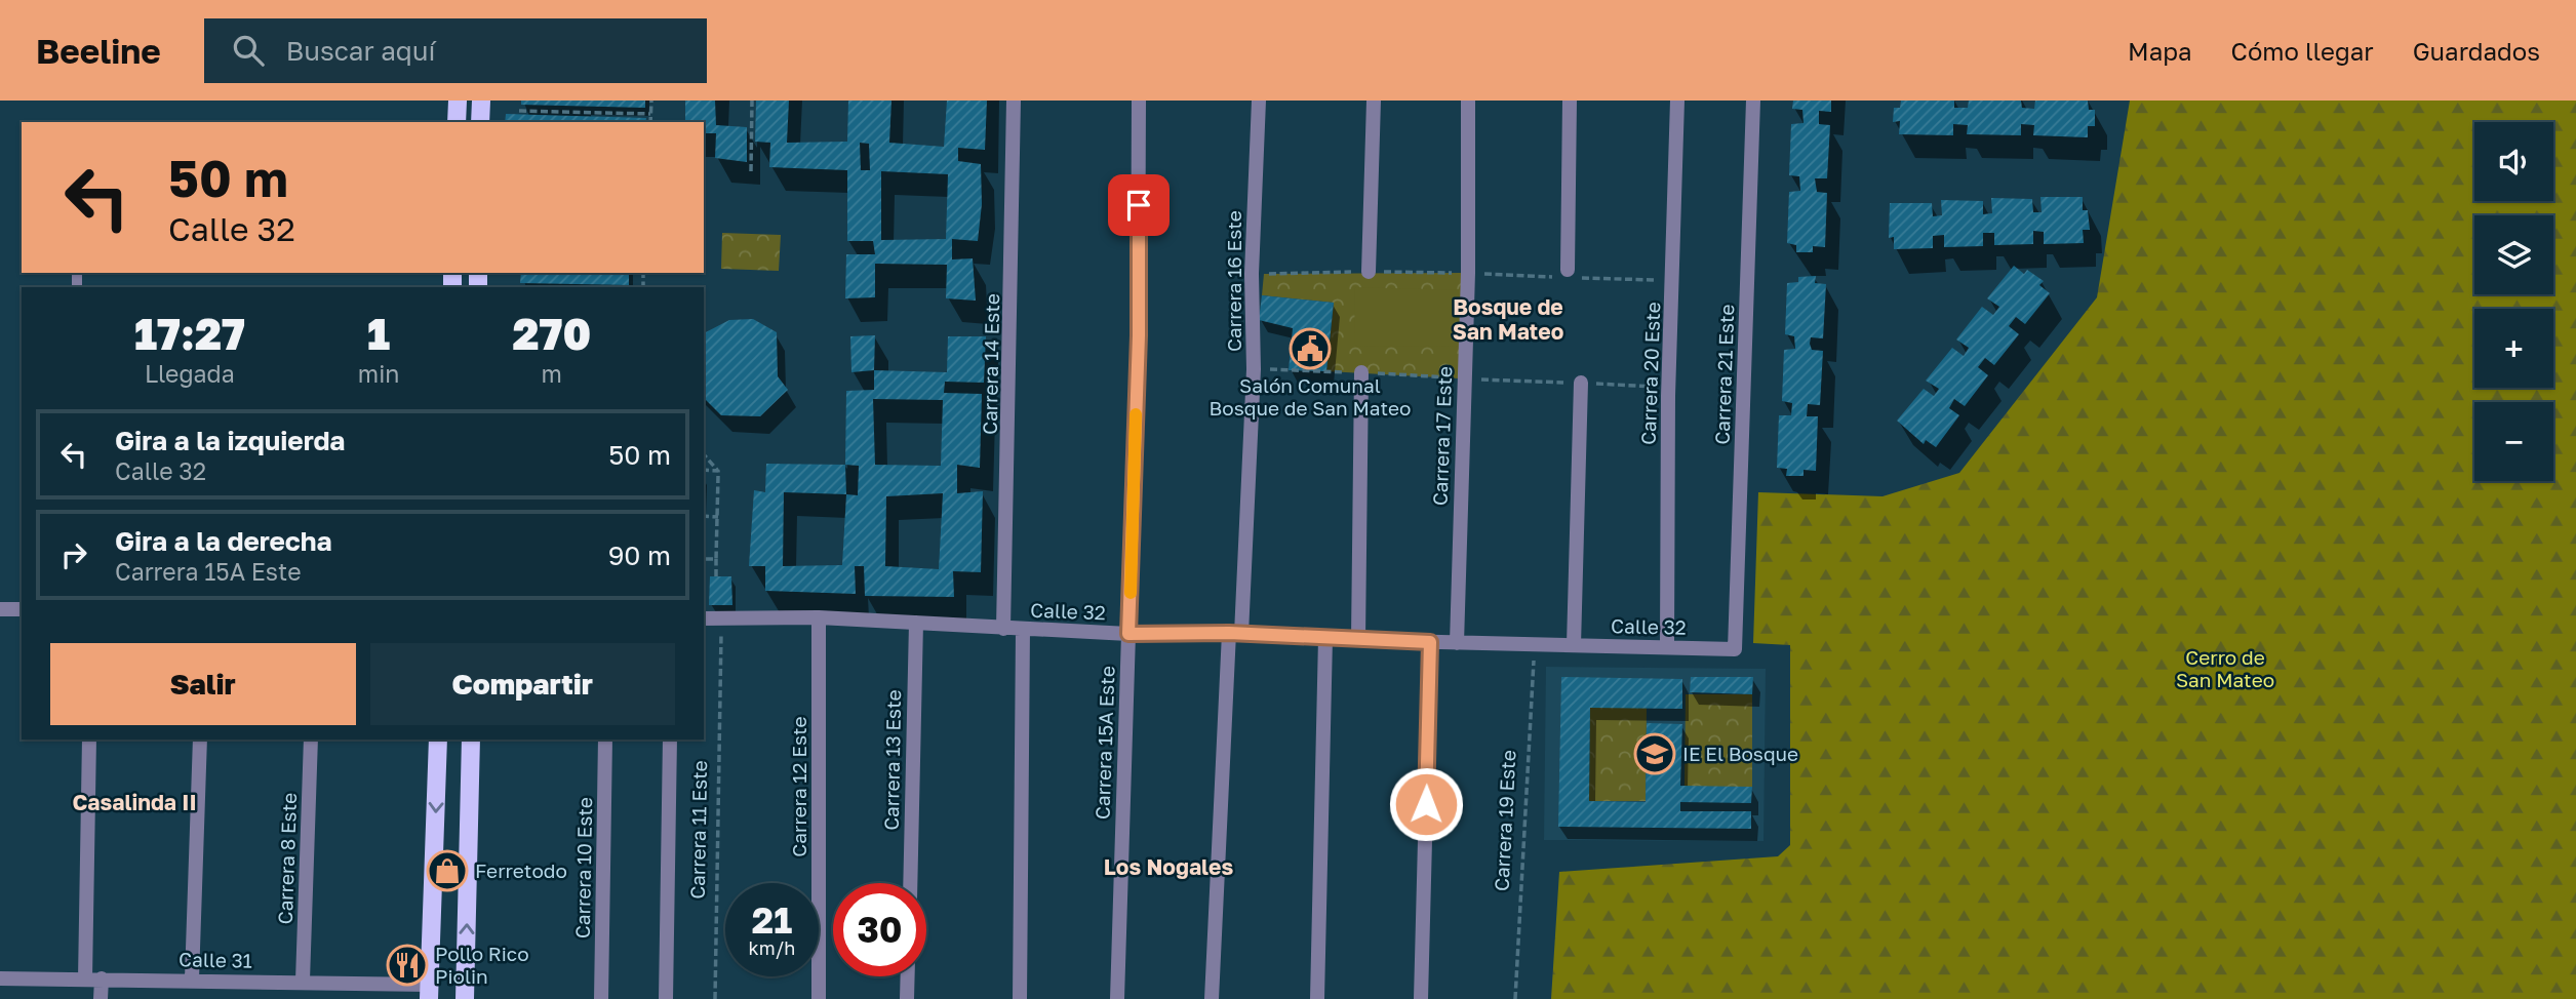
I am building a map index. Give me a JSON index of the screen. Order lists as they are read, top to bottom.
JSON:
{
  "streets": {
    "street": [
      "Carrera 16 Este",
      "Carrera 14 Este",
      "Carrera 20 Este",
      "Carrera 21 Este",
      "Carrera 17 Este",
      "Calle 32",
      "Carrera 15A Este",
      "Carrera 13 Este",
      "Carrera 12 Este",
      "Carrera 11 Este",
      "Carrera 8 Este",
      "Carrera 10 Este",
      "Calle 31"
    ],
    "path": ["Carrera 19 Este"]
  },
  "crossings": [
    ["Carrera 16 Este", "Calle 32"],
    ["Carrera 14 Este", "Calle 32"],
    ["Carrera 20 Este", "Calle 32"],
    ["Carrera 21 Este", "Calle 32"],
    ["Carrera 17 Este", "Calle 32"],
    ["Calle 32", "Carrera 15A Este"],
    ["Calle 32", "Carrera 13 Este"],
    ["Calle 32", "Carrera 12 Este"],
    ["Calle 32", "Carrera 19 Este"],
    ["Calle 32", "Carrera 11 Este"],
    ["Carrera 8 Este", "Calle 31"]
  ],
  "districts": ["Bosque de San Mateo", "Casalinda II", "Los Nogales"],
  "parks": ["Cerro de San Mateo"],
  "places": {
    "public building": ["Salón Comunal Bosque de San Mateo"],
    "school or university": ["IE El Bosque"],
    "shop": ["Ferretodo"],
    "restaurant": ["Pollo Rico Piolin"]
  },
  "page": {
    "header": "Beeline",
    "search": "Buscar aquí",
    "nav": ["Mapa", "Cómo llegar", "Guardados"],
    "map_buttons": ["+", "−"],
    "turn": ["50 m", "Calle 32"],
    "eta": [
      "17:27",
      "Llegada",
      "1",
      "min",
      "270",
      "m"
    ],
    "list": [
      {
        "name": "Gira a la izquierda",
        "note": "Calle 32",
        "value": "50 m"
      },
      {
        "name": "Gira a la derecha",
        "note": "Carrera 15A Este",
        "value": "90 m"
      }
    ],
    "buttons": ["Salir", "Compartir"],
    "speed": "21 km/h",
    "limit": "30"
  }
}
